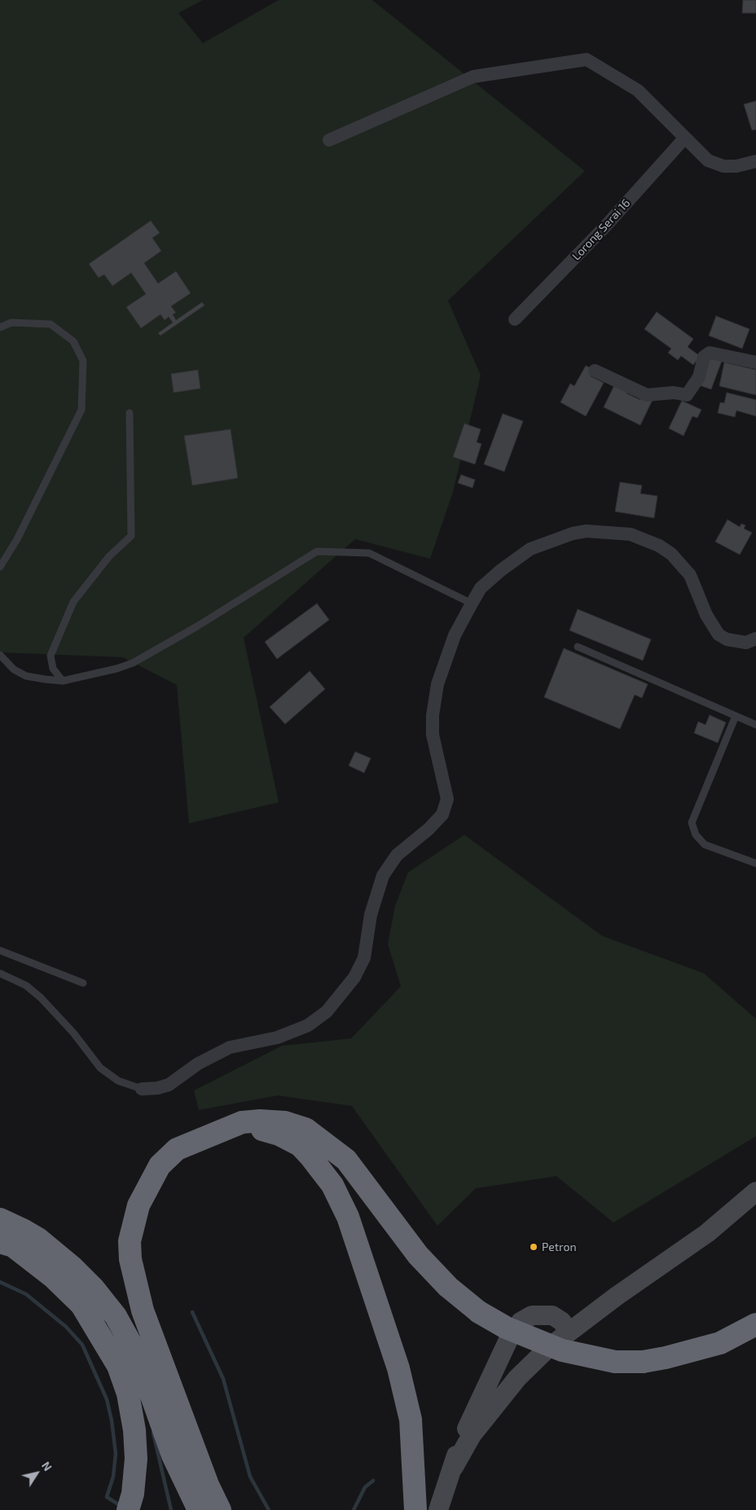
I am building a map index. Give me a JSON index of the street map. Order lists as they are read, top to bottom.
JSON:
{
  "streets": {
    "street": ["Lorong Serai 16"]
  },
  "places": ["Petron"],
  "north": "top right"
}
